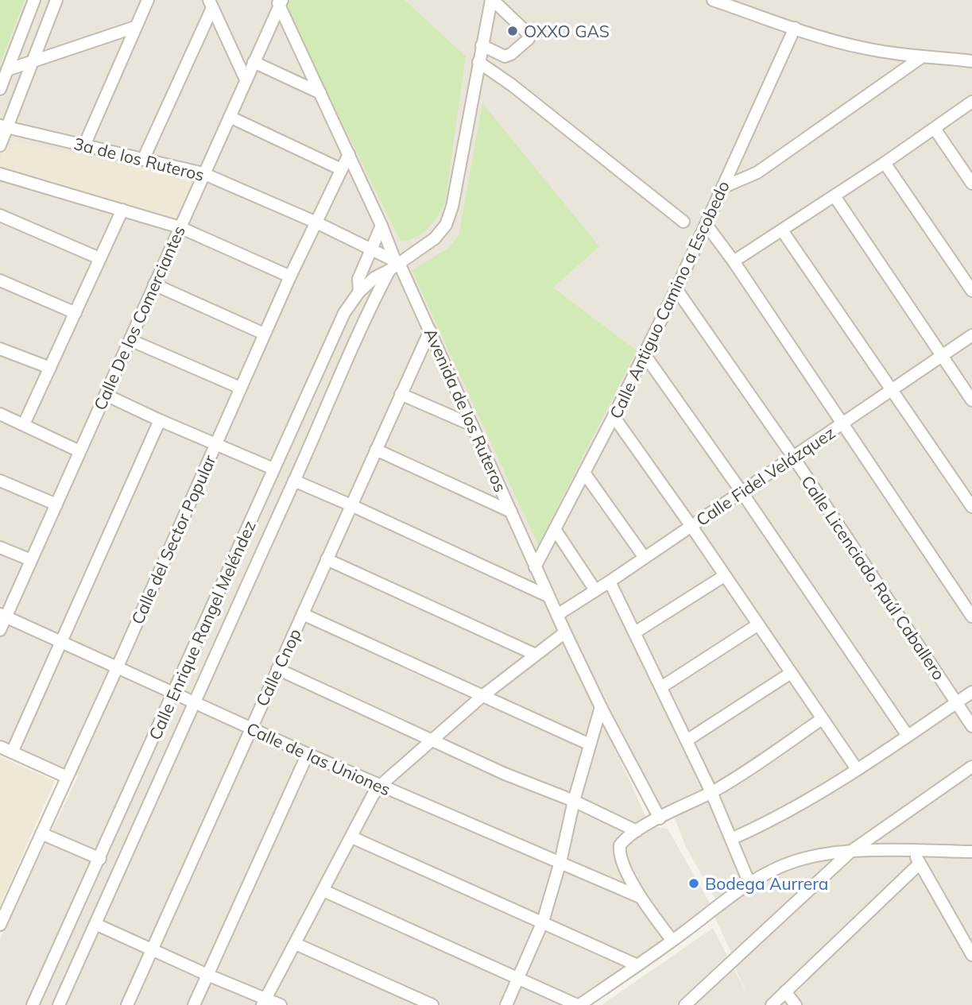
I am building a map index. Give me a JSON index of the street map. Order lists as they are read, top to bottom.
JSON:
{
  "streets": {
    "street": [
      "3a de los Ruteros",
      "Calle Antiguo Camino a Escobedo",
      "Calle De los Comerciantes",
      "Avenida de los Ruteros",
      "Calle Fidel Velázquez",
      "Calle del Sector Popular",
      "Calle Licenciado Raúl Caballero",
      "Calle Enrique Rangel Meléndez",
      "Calle Cnop",
      "Calle de las Uniones"
    ]
  },
  "crossings": [
    ["3a de los Ruteros", "Calle De los Comerciantes"],
    ["3a de los Ruteros", "Avenida de los Ruteros"],
    ["3a de los Ruteros", "Calle del Sector Popular"],
    ["3a de los Ruteros", "Calle Enrique Rangel Meléndez"],
    ["Calle Antiguo Camino a Escobedo", "Avenida de los Ruteros"],
    ["Calle Antiguo Camino a Escobedo", "Calle Licenciado Raúl Caballero"],
    ["Calle De los Comerciantes", "Avenida de los Ruteros"],
    ["Calle De los Comerciantes", "Calle de las Uniones"],
    ["Avenida de los Ruteros", "Calle Fidel Velázquez"],
    ["Avenida de los Ruteros", "Calle del Sector Popular"],
    ["Avenida de los Ruteros", "Calle Enrique Rangel Meléndez"],
    ["Avenida de los Ruteros", "Calle Cnop"],
    ["Calle Fidel Velázquez", "Calle Licenciado Raúl Caballero"],
    ["Calle del Sector Popular", "Calle de las Uniones"],
    ["Calle Enrique Rangel Meléndez", "Calle de las Uniones"],
    ["Calle Cnop", "Calle de las Uniones"]
  ],
  "places": ["OXXO GAS", "Bodega Aurrera"]
}
